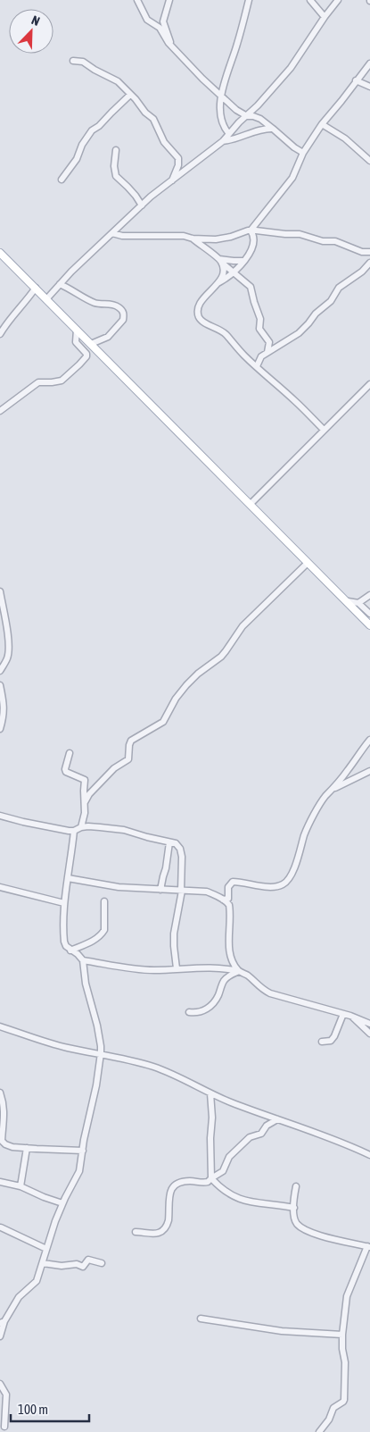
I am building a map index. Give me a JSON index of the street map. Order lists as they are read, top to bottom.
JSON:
{
  "scale_bar": "100 m",
  "north": "top right"
}
